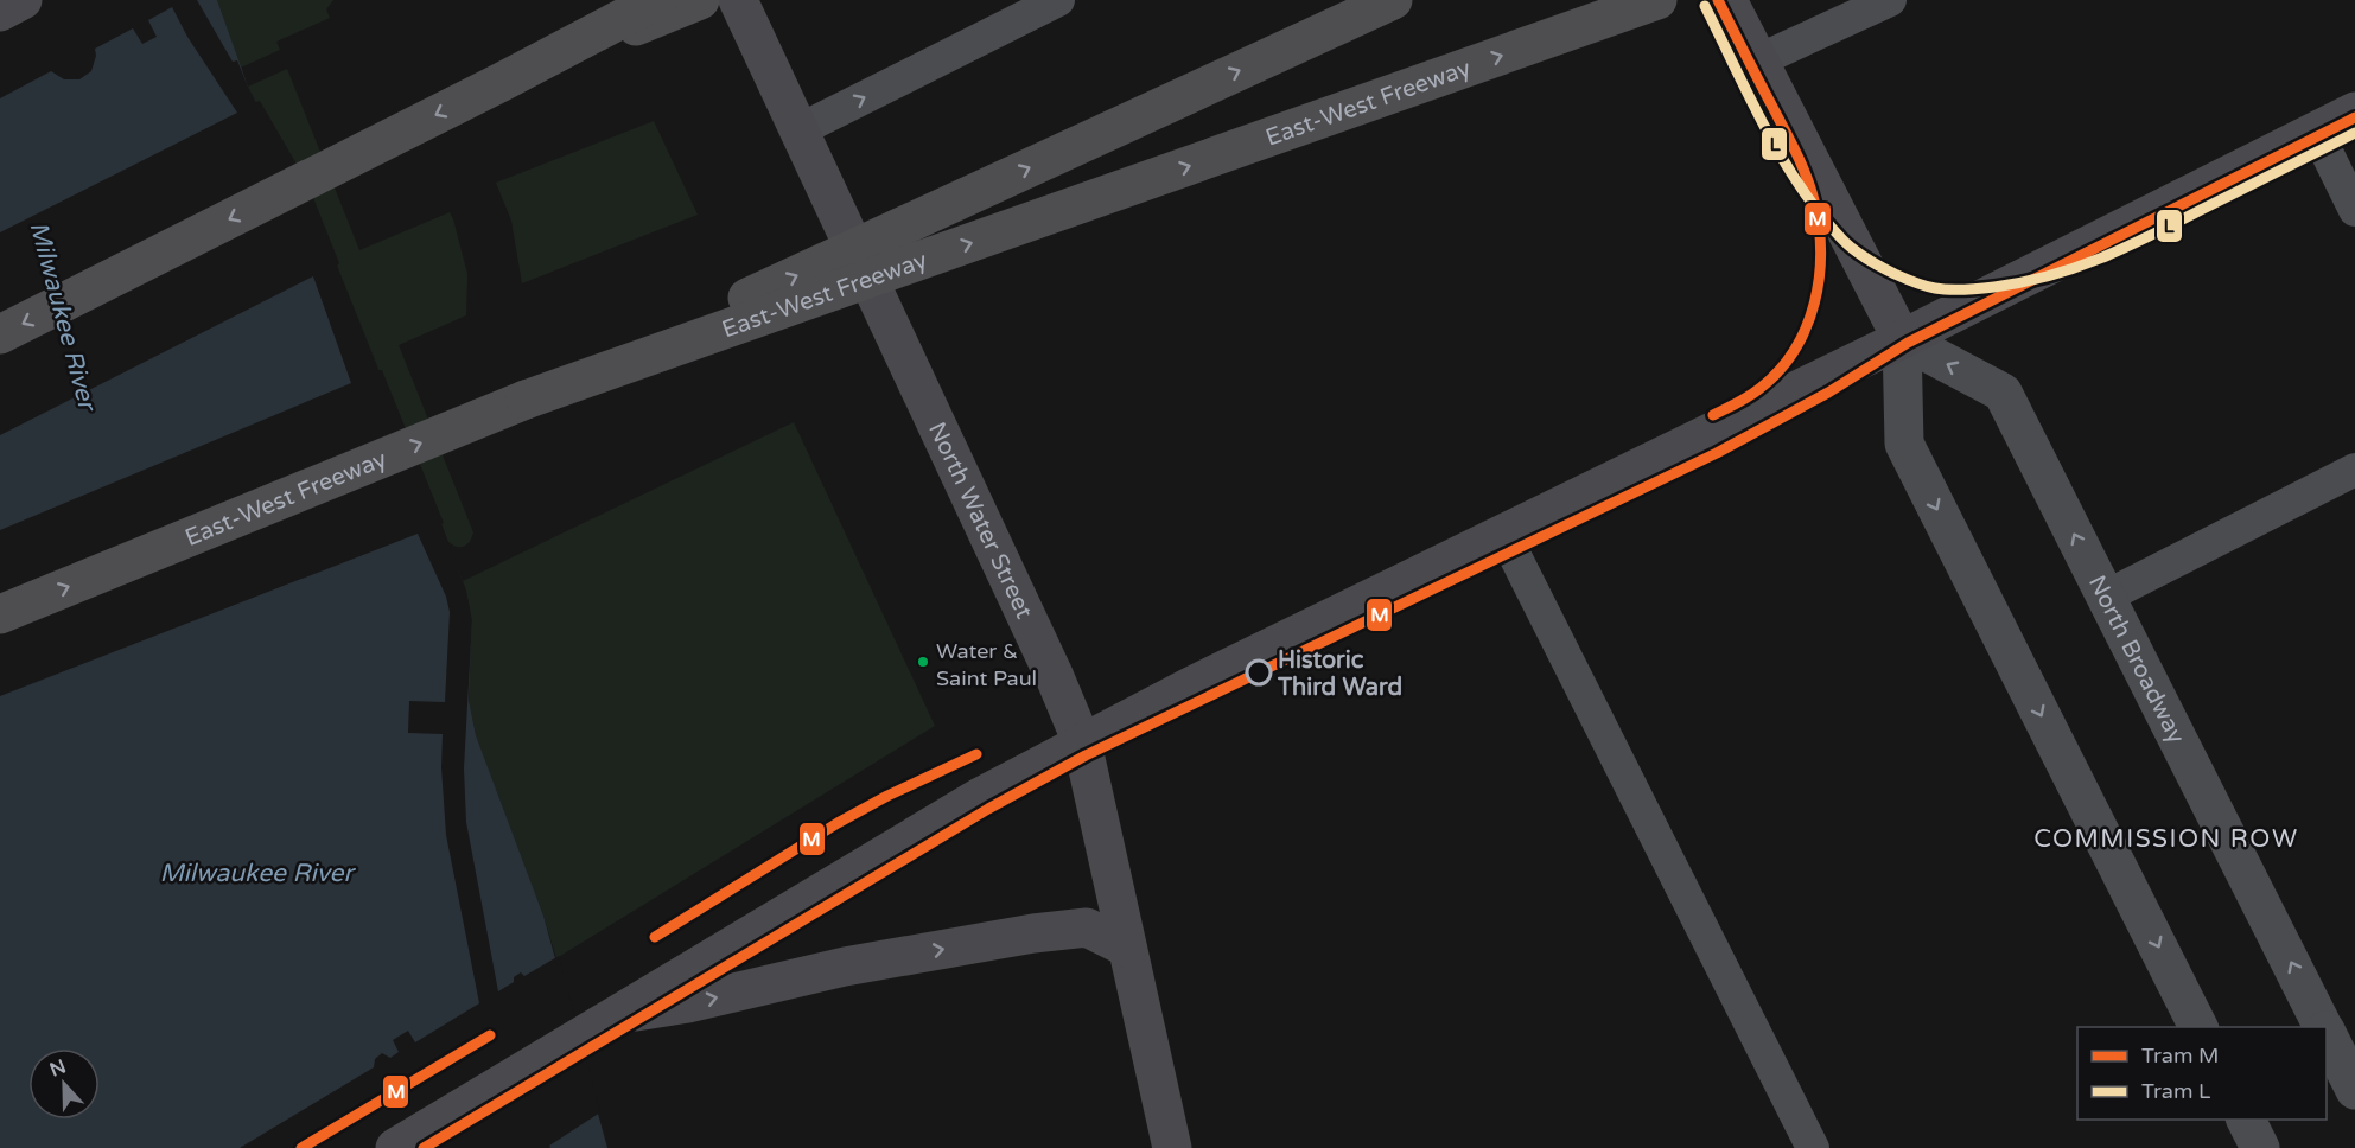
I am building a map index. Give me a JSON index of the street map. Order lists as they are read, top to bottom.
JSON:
{
  "streets": {
    "highway": ["East-West Freeway"],
    "main road": ["North Water Street"],
    "street": ["North Broadway"]
  },
  "districts": ["COMMISSION ROW"],
  "water": ["Milwaukee River"],
  "places": ["Water & Saint Paul", "Historic Third Ward"],
  "lines": ["tram line M", "tram line L"],
  "legend": ["Tram M", "Tram L"],
  "north": "top"
}
